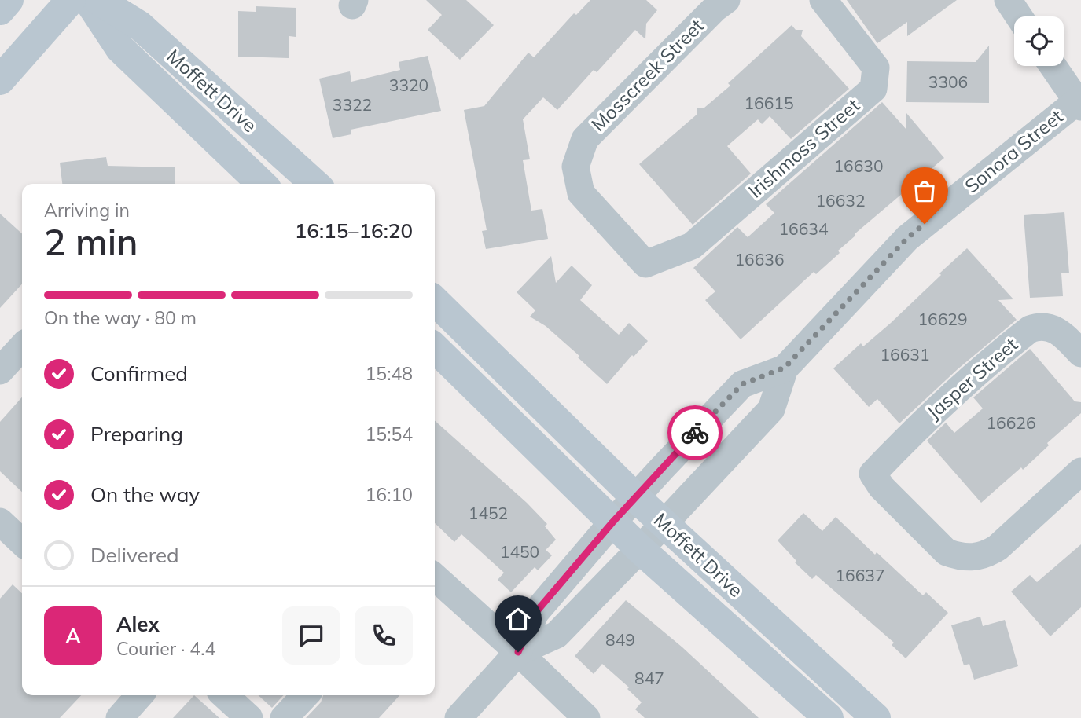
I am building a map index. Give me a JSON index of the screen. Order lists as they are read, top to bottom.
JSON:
{
  "streets": {
    "street": [
      "Mosscreek Street",
      "Moffett Drive",
      "Irishmoss Street",
      "Sonora Street",
      "Jasper Street"
    ]
  },
  "crossings": [
    ["Mosscreek Street", "Irishmoss Street"],
    ["Moffett Drive", "Sonora Street"]
  ],
  "house_numbers": [
    "3306",
    "3320",
    "16615",
    "3322",
    "16630",
    "16632",
    "16634",
    "16636",
    "16629",
    "16631",
    "16626",
    "1452",
    "1450",
    "16637",
    "849",
    "847"
  ],
  "page": {
    "heading": ["2 min", "Arriving in", "16:15–16:20"],
    "panel": ["Alex", "Courier · 4.4"],
    "bar": "On the way · 80 m",
    "list": [
      ["Confirmed", "15:48"],
      ["Preparing", "15:54"],
      ["On the way", "16:10"],
      "Delivered"
    ],
    "round": "A"
  }
}
